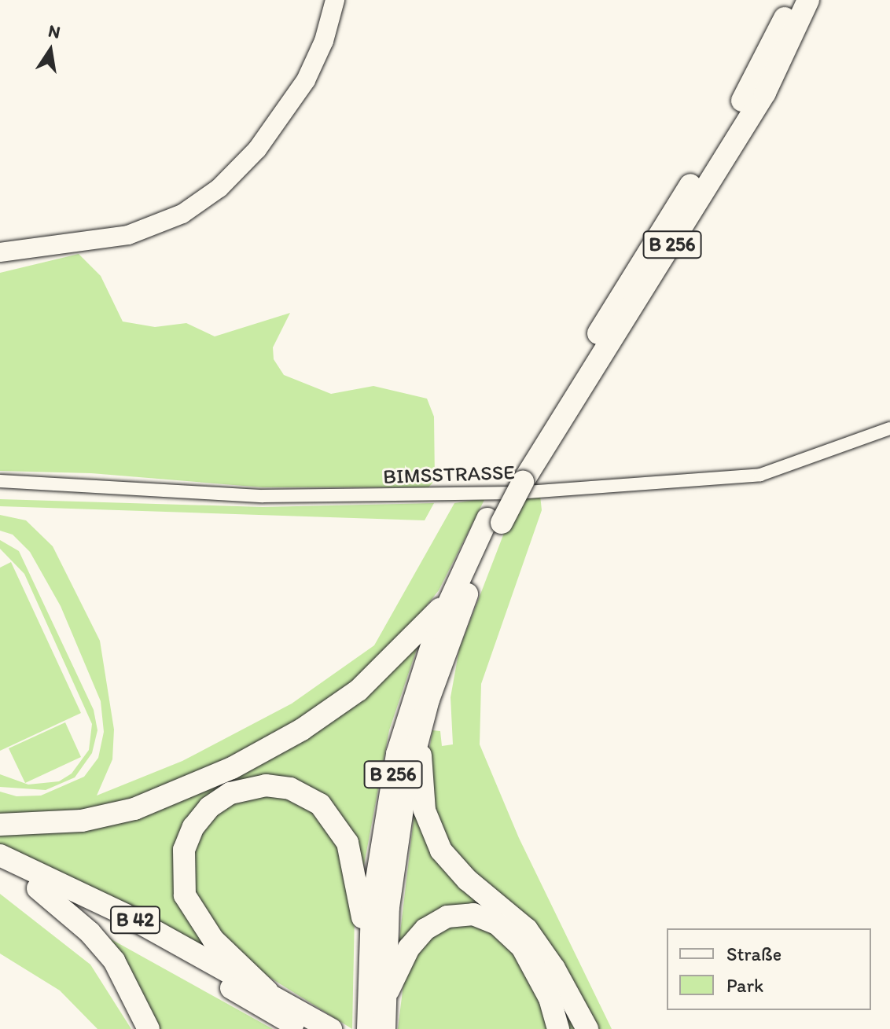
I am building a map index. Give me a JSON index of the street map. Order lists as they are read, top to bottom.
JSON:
{
  "streets": {
    "highway": ["B 256", "B 42"],
    "street": ["BIMSSTRASSE"]
  },
  "legend": ["Straße", "Park"],
  "north": "top"
}
